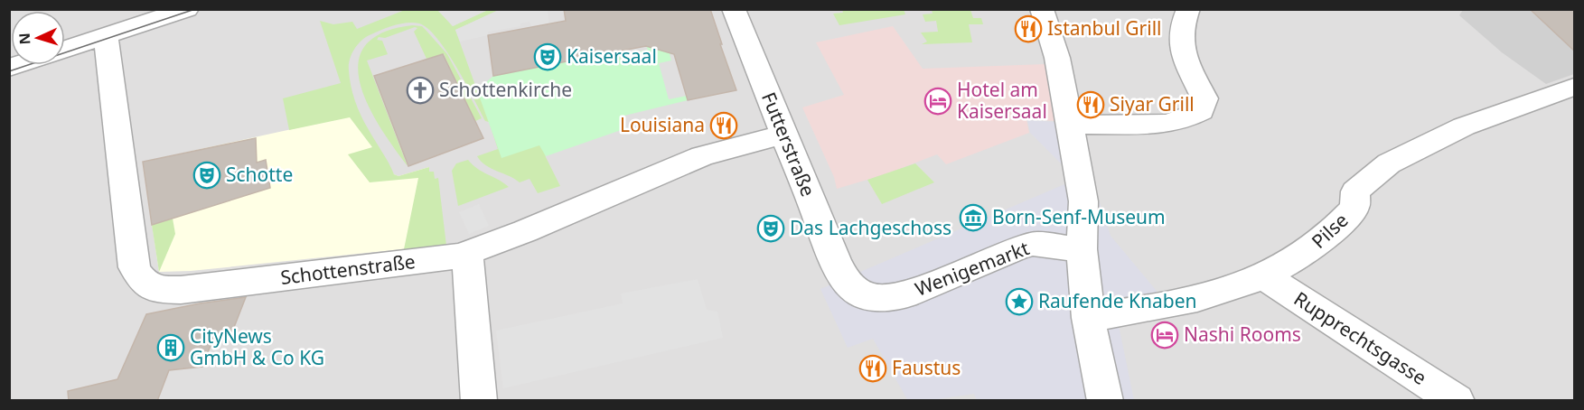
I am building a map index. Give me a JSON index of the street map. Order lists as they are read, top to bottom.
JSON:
{
  "streets": {
    "street": [
      "Futterstraße",
      "Pilse",
      "Wenigemarkt",
      "Schottenstraße",
      "Rupprechtsgasse"
    ]
  },
  "crossings": [
    ["Futterstraße", "Wenigemarkt"],
    ["Futterstraße", "Schottenstraße"],
    ["Pilse", "Rupprechtsgasse"]
  ],
  "places": {
    "restaurant": [
      "Istanbul Grill",
      "Siyar Grill",
      "Louisiana",
      "Faustus"
    ],
    "theatre": ["Kaisersaal", "Schotte", "Das Lachgeschoss"],
    "church": ["Schottenkirche"],
    "hotel": ["Hotel am Kaisersaal", "Nashi Rooms"],
    "museum": ["Born-Senf-Museum"],
    "place": ["Raufende Knaben"],
    "building": ["CityNews GmbH & Co KG"]
  },
  "north": "left"
}
